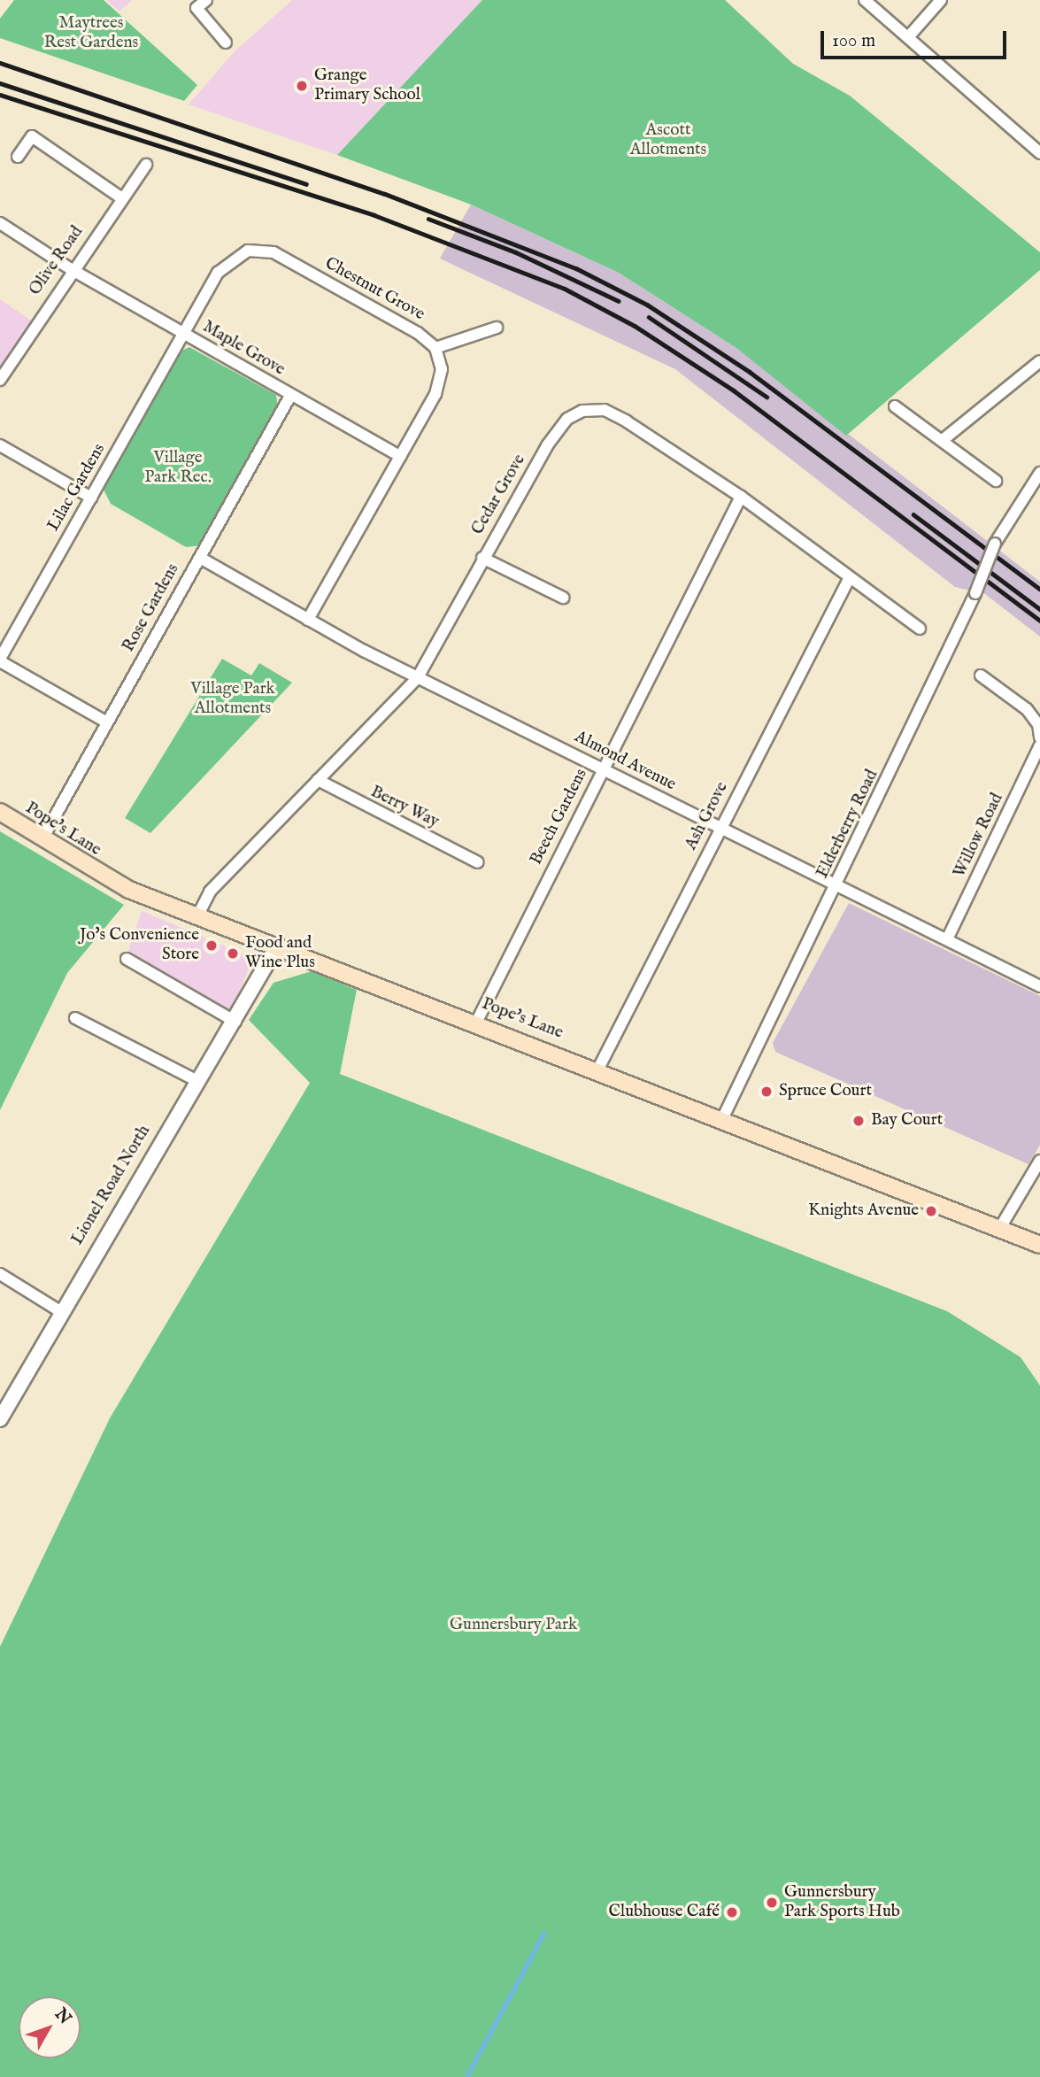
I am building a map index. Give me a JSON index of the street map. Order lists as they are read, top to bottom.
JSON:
{
  "streets": {
    "main road": ["Pope's Lane"],
    "street": [
      "Olive Road",
      "Chestnut Grove",
      "Maple Grove",
      "Lilac Gardens",
      "Cedar Grove",
      "Rose Gardens",
      "Almond Avenue",
      "Berry Way",
      "Ash Grove",
      "Beech Gardens",
      "Elderberry Road",
      "Willow Road",
      "Lionel Road North"
    ]
  },
  "crossings": [
    ["Olive Road", "Maple Grove"],
    ["Chestnut Grove", "Maple Grove"],
    ["Chestnut Grove", "Lilac Gardens"],
    ["Maple Grove", "Lilac Gardens"],
    ["Maple Grove", "Rose Gardens"],
    ["Cedar Grove", "Almond Avenue"],
    ["Cedar Grove", "Berry Way"],
    ["Cedar Grove", "Ash Grove"],
    ["Cedar Grove", "Beech Gardens"],
    ["Cedar Grove", "Pope's Lane"],
    ["Rose Gardens", "Almond Avenue"],
    ["Rose Gardens", "Pope's Lane"],
    ["Almond Avenue", "Ash Grove"],
    ["Almond Avenue", "Beech Gardens"],
    ["Almond Avenue", "Elderberry Road"],
    ["Almond Avenue", "Willow Road"],
    ["Ash Grove", "Pope's Lane"],
    ["Beech Gardens", "Pope's Lane"],
    ["Elderberry Road", "Pope's Lane"],
    ["Pope's Lane", "Lionel Road North"]
  ],
  "parks": [
    "Maytrees Rest Gardens",
    "Ascott Allotments",
    "Village Park Rec.",
    "Village Park Allotments",
    "Gunnersbury Park"
  ],
  "places": [
    "Grange Primary School",
    "Jo's Convenience Store",
    "Food and Wine Plus",
    "Spruce Court",
    "Bay Court",
    "Knights Avenue",
    "Gunnersbury Park Sports Hub",
    "Clubhouse Café"
  ],
  "scale_bar": "100 m",
  "north": "top right"
}
